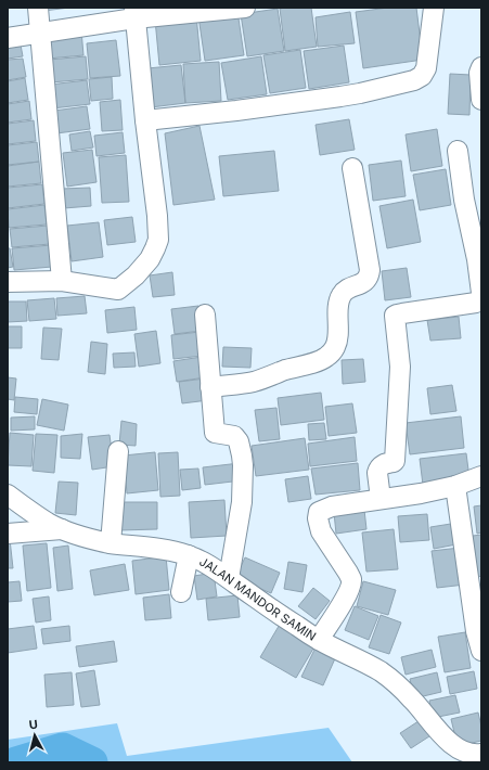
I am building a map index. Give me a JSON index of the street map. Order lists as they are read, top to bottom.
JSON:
{
  "streets": {
    "street": ["JALAN MANDOR SAMIN"]
  },
  "north": "top"
}
